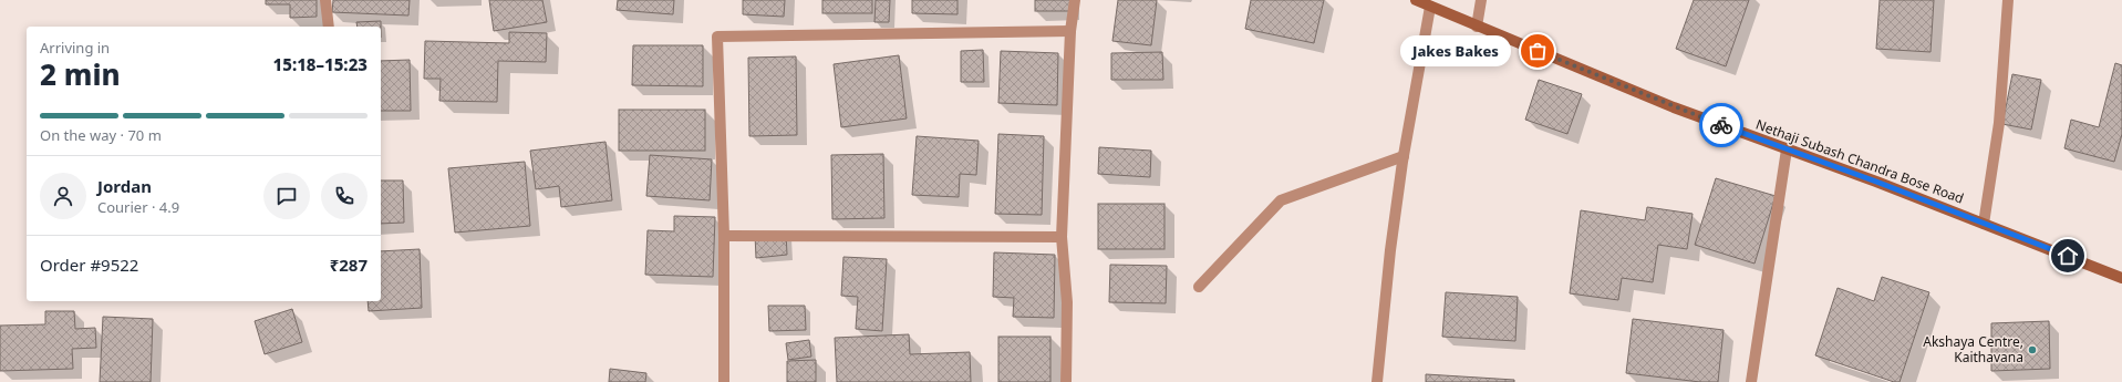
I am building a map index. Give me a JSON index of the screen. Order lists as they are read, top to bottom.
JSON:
{
  "streets": {
    "main road": ["Nethaji Subash Chandra Bose Road"]
  },
  "places": ["Jakes Bakes", "Akshaya Centre, Kaithavana"],
  "page": {
    "heading": ["2 min", "Arriving in", "15:18–15:23"],
    "panel": [
      "Jordan",
      "Courier · 4.9",
      "Order #9522",
      "₹287"
    ],
    "bubble": "Jakes Bakes",
    "bar": "On the way · 70 m"
  }
}
